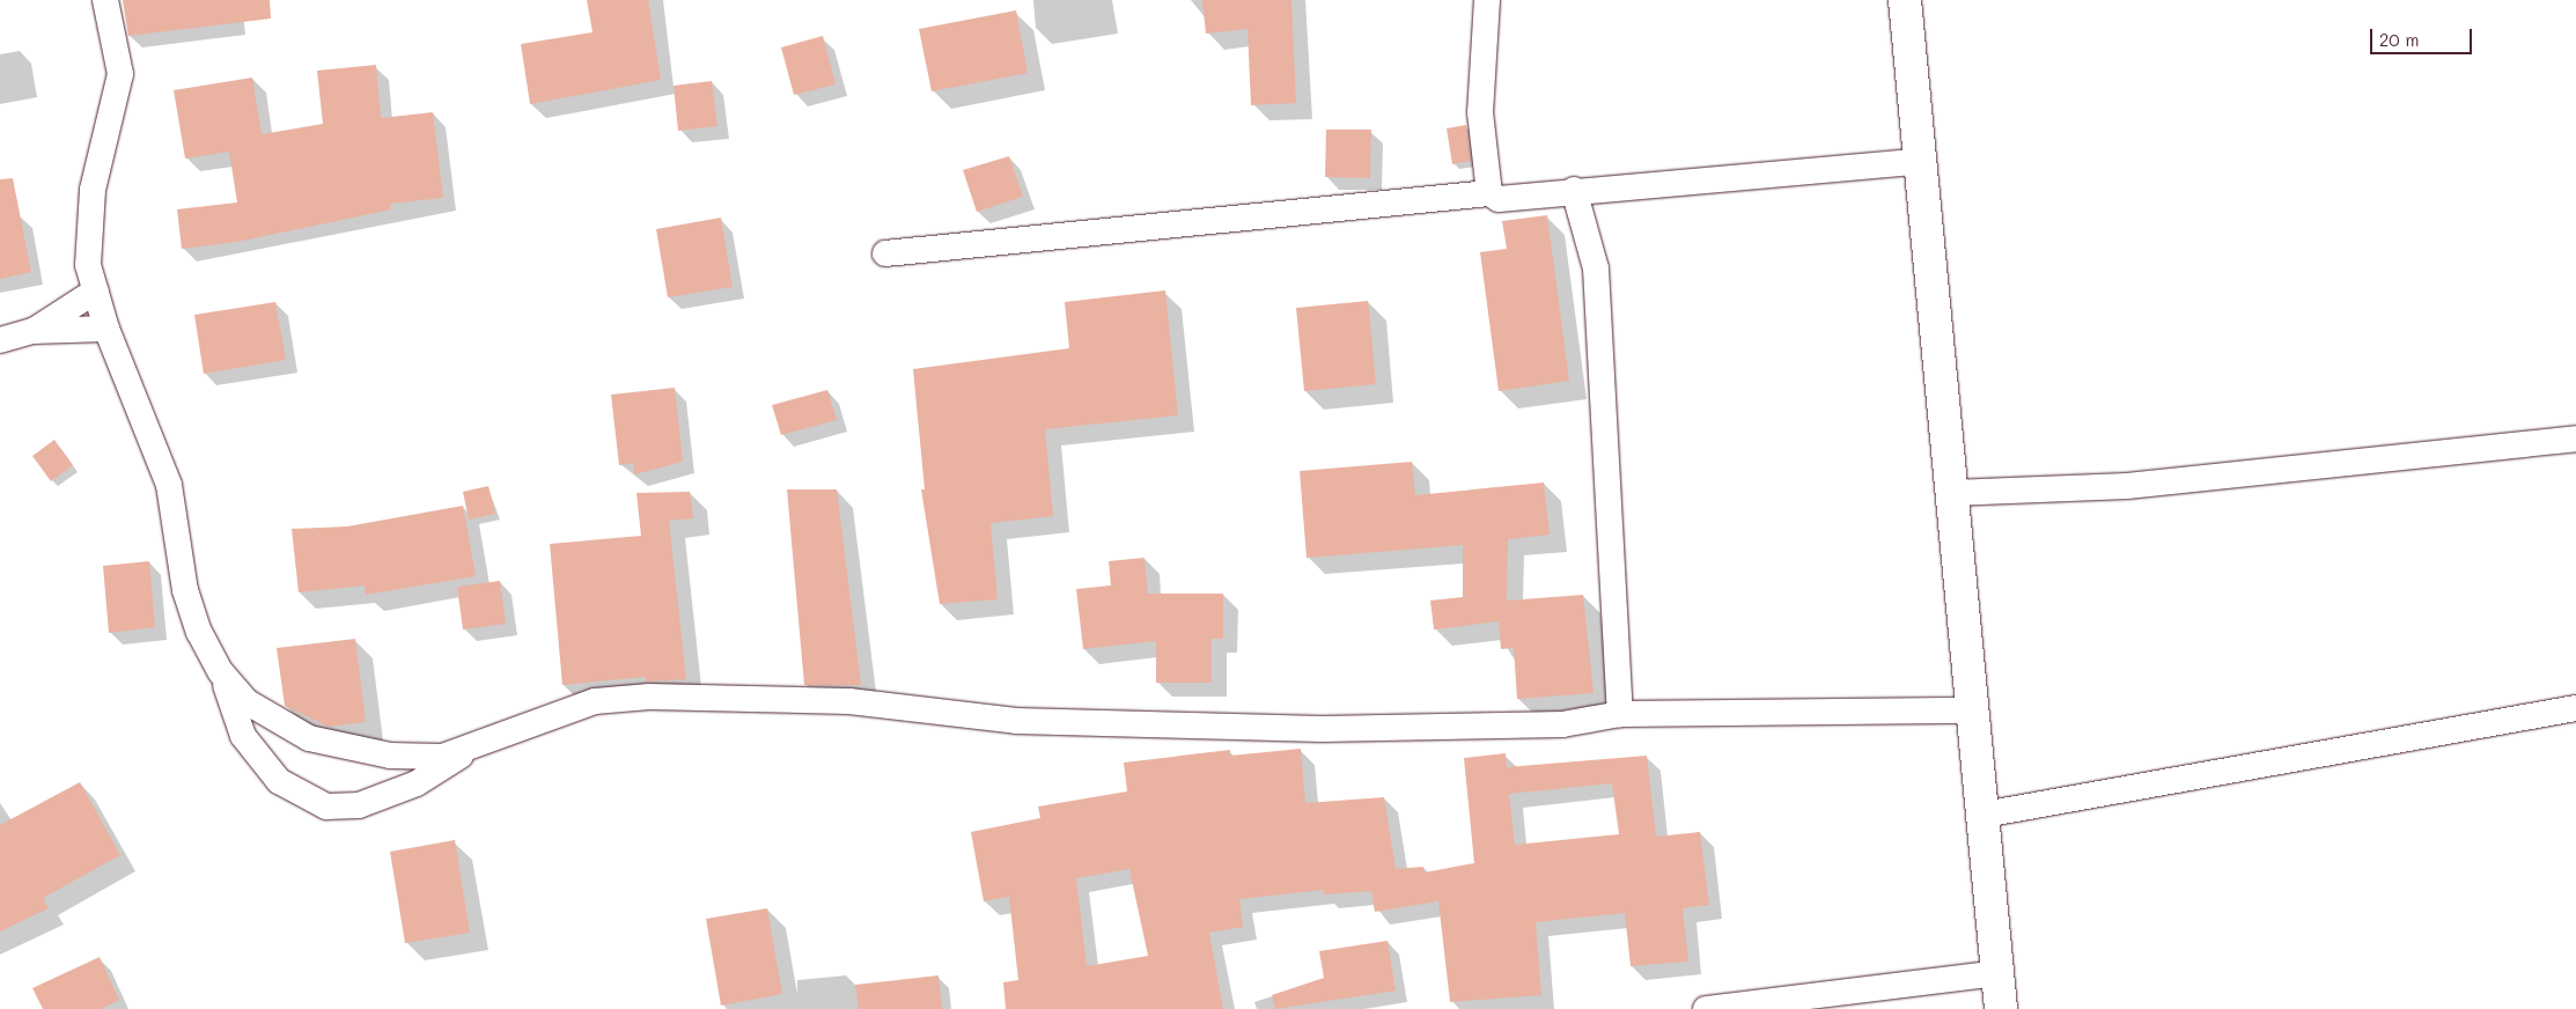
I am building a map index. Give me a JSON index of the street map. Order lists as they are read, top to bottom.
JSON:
{
  "scale_bar": "20 m"
}
